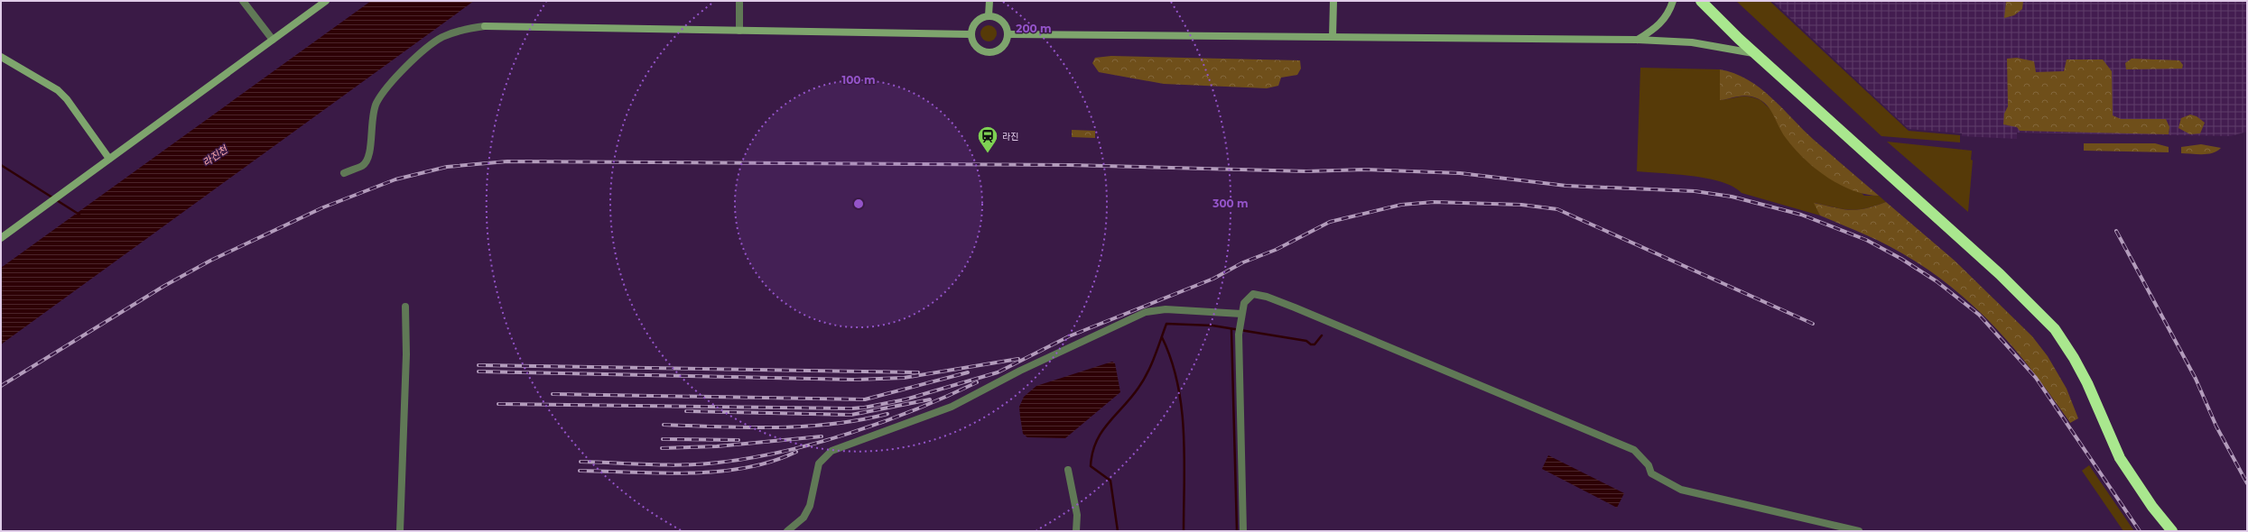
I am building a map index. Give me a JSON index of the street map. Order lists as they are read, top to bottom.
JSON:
{
  "water": ["라진천"],
  "places": {
    "station": ["라진"]
  },
  "rings": ["200 m", "100 m", "300 m"]
}
